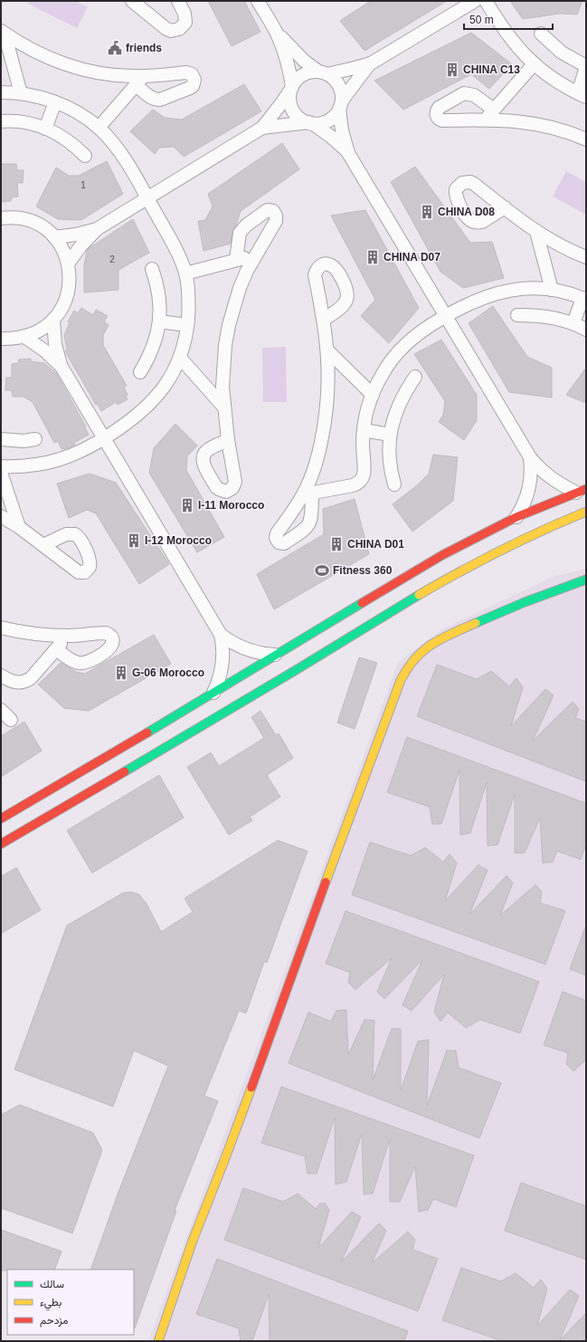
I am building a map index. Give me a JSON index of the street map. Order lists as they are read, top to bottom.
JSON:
{
  "places": {
    "public building": ["friends"],
    "building": [
      "CHINA C13",
      "CHINA D08",
      "CHINA D07",
      "I-11 Morocco",
      "I-12 Morocco",
      "CHINA D01",
      "G-06 Morocco"
    ],
    "sports": ["Fitness 360"]
  },
  "house_numbers": ["1", "2"],
  "legend": ["سالك", "بطيء", "مزدحم"],
  "scale_bar": "50 m"
}
